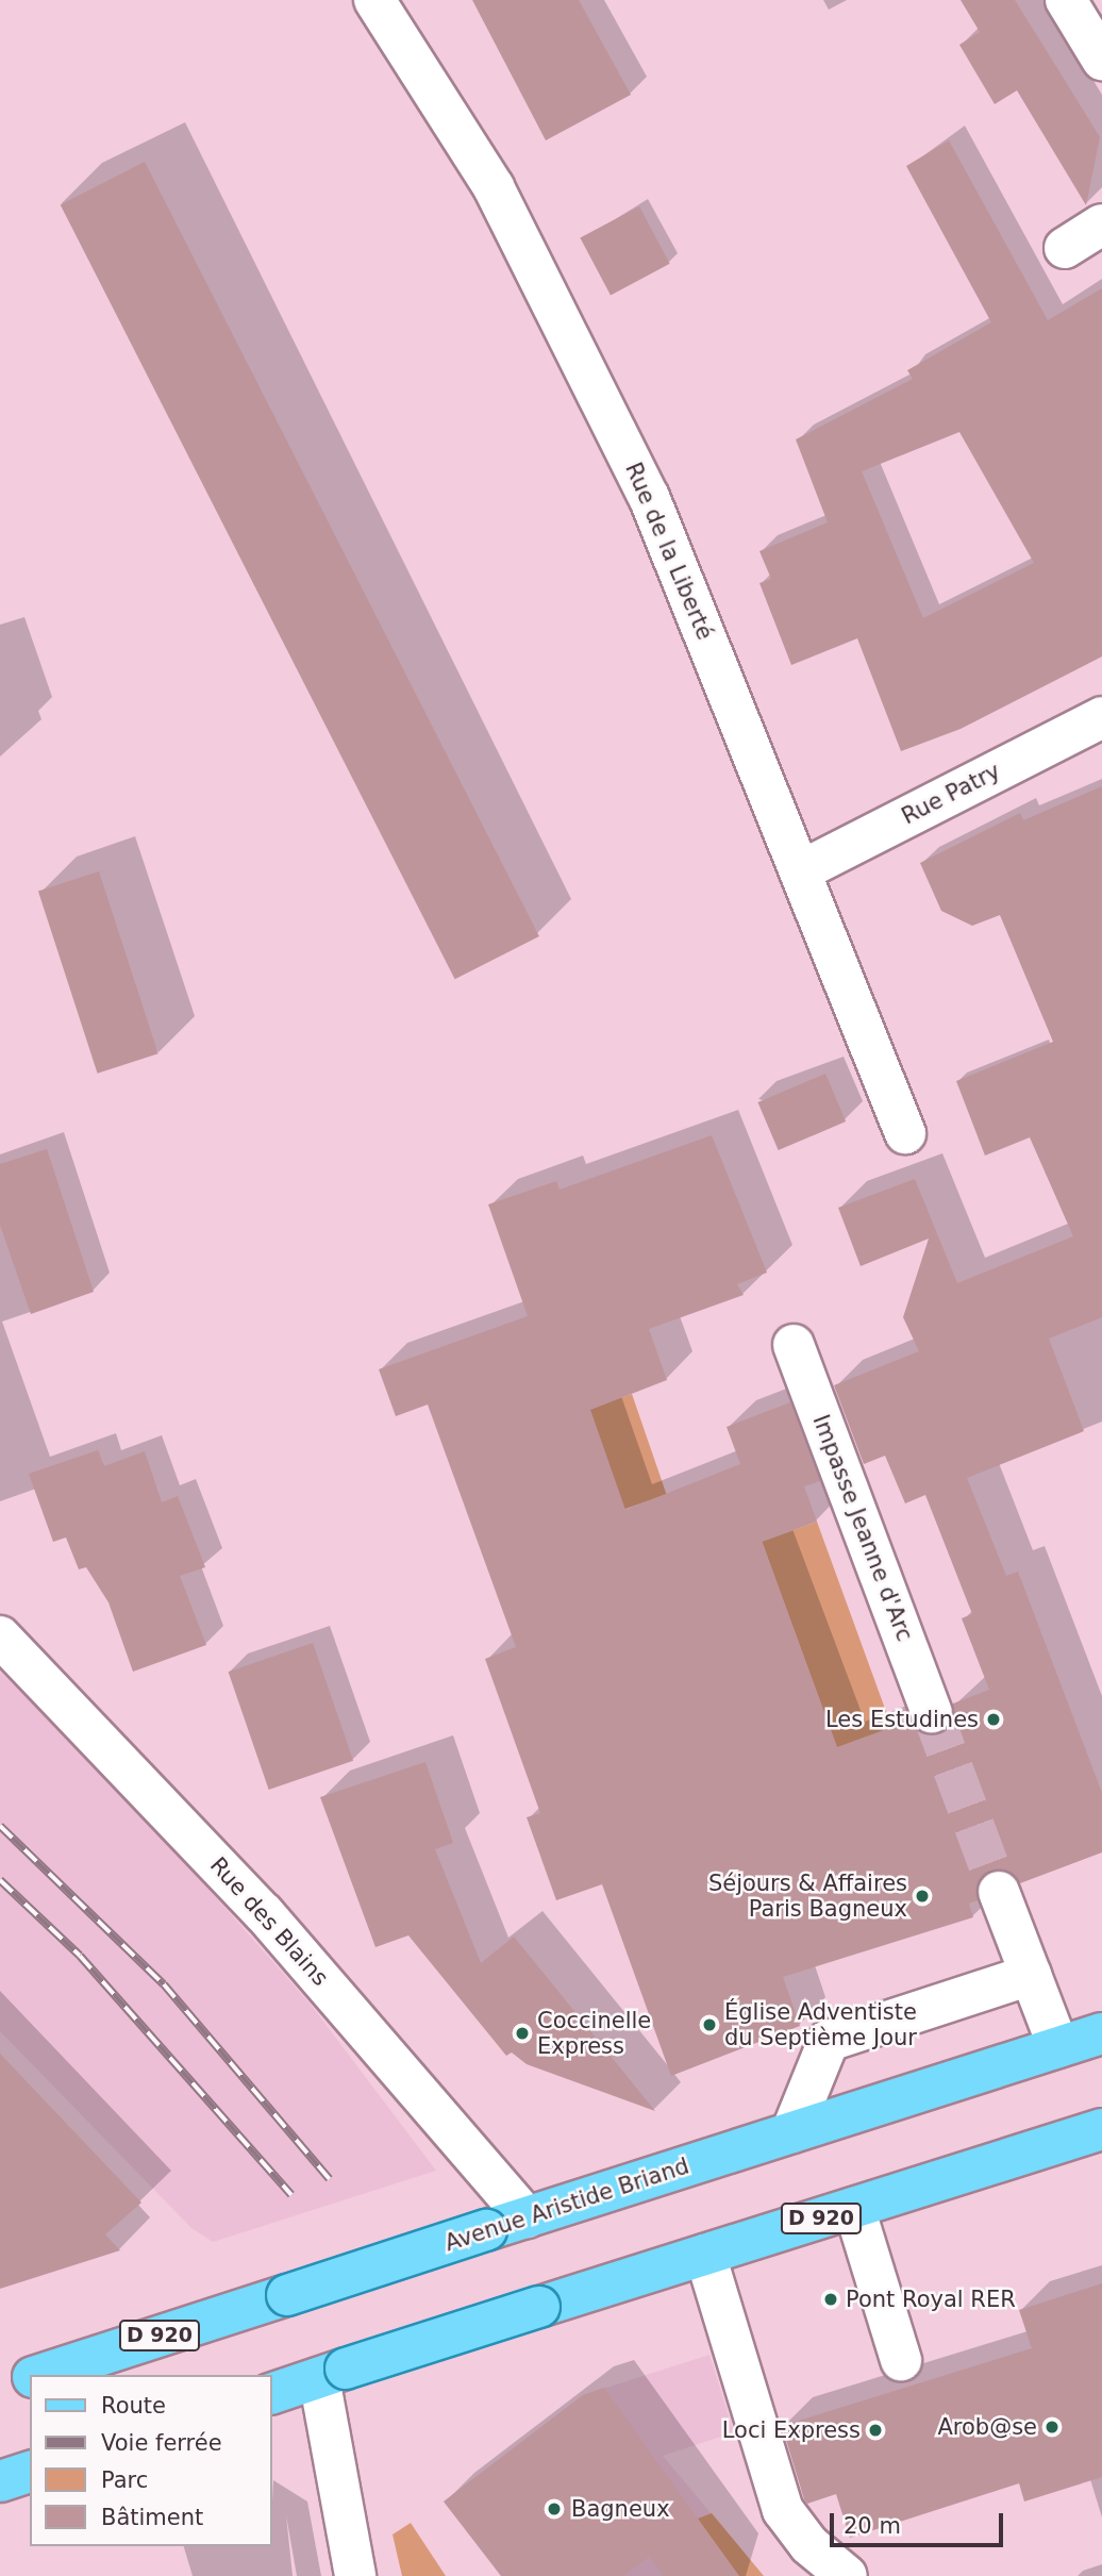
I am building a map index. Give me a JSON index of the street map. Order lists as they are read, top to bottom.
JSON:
{
  "streets": {
    "main road": ["Avenue Aristide Briand", "D 920"],
    "street": [
      "Rue de la Liberté",
      "Rue Patry",
      "Impasse Jeanne d'Arc",
      "Rue des Blains"
    ]
  },
  "crossings": [
    ["Rue de la Liberté", "Rue Patry"],
    ["Rue des Blains", "Avenue Aristide Briand"]
  ],
  "places": [
    "Les Estudines",
    "Séjours & Affaires Paris Bagneux",
    "Église Adventiste du Septième Jour",
    "Coccinelle Express",
    "Pont Royal RER",
    "Arob@se",
    "Loci Express",
    "Bagneux"
  ],
  "legend": [
    "Route",
    "Voie ferrée",
    "Parc",
    "Bâtiment"
  ],
  "scale_bar": "20 m"
}
